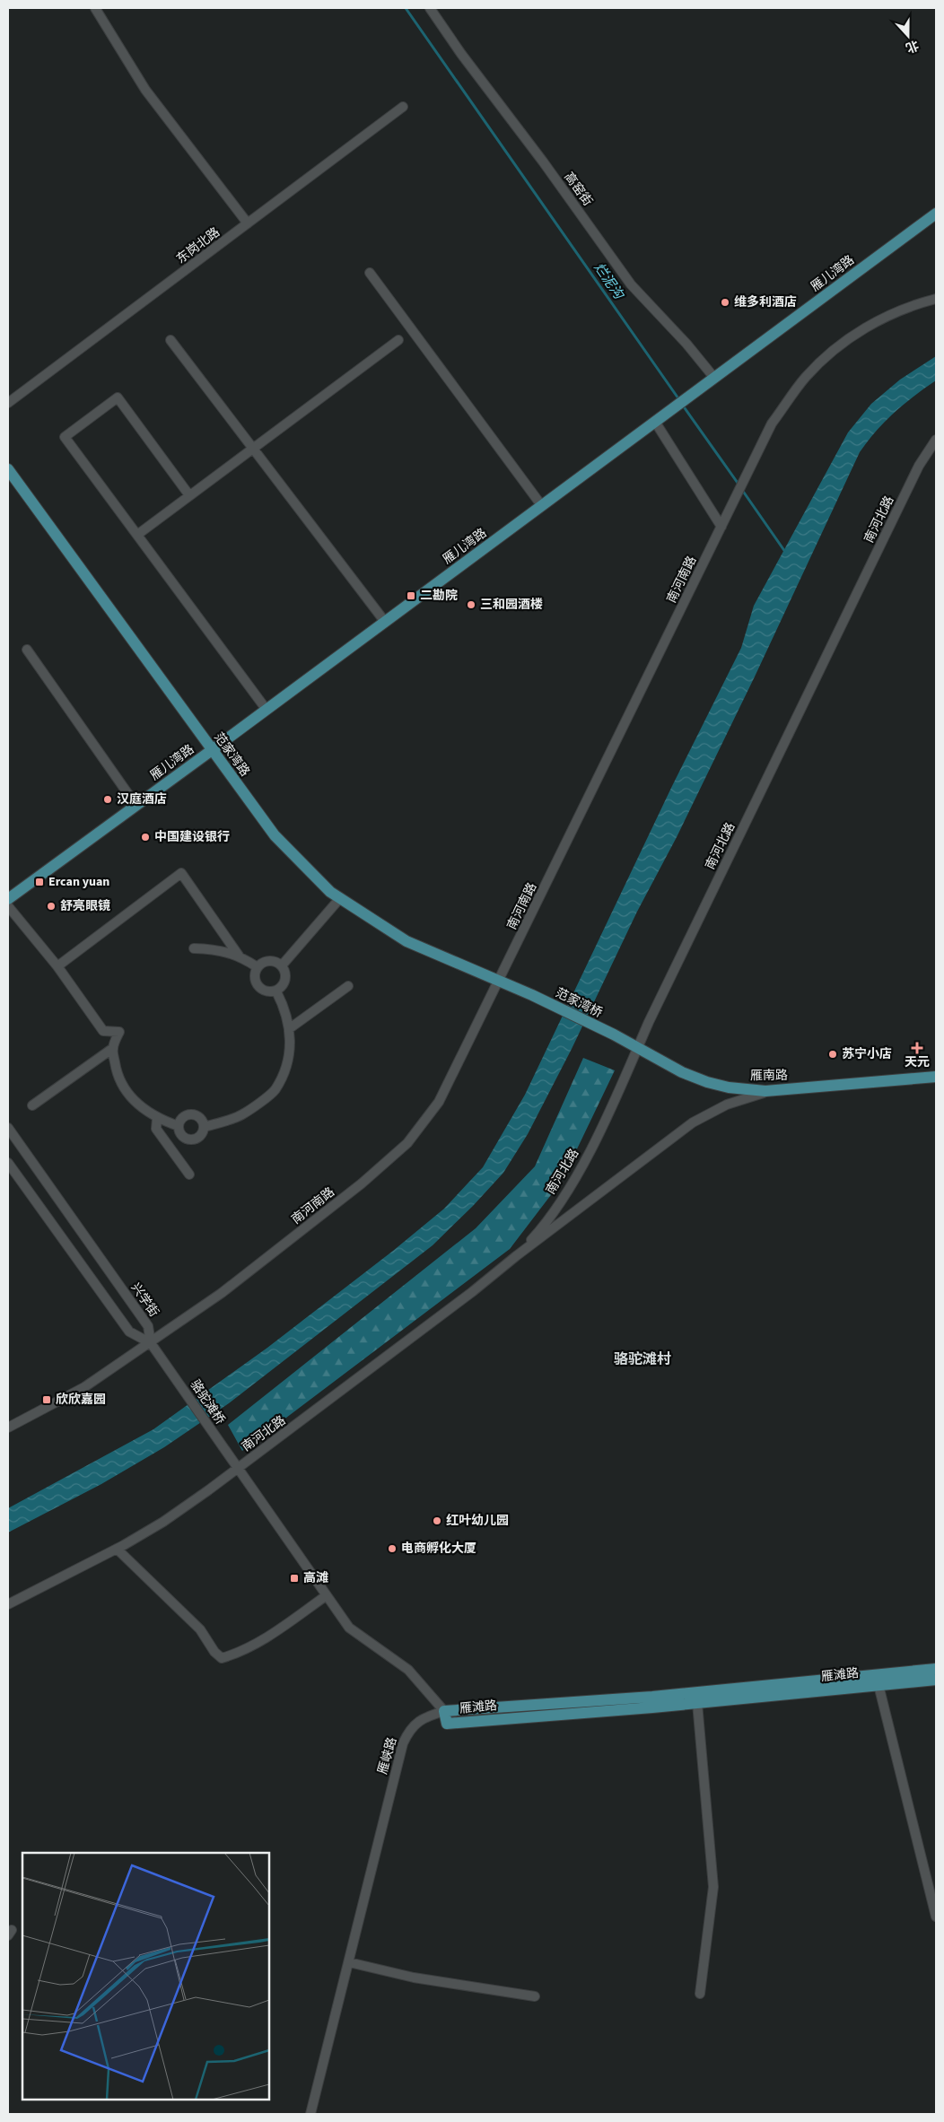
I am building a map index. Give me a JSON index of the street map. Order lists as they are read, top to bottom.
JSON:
{
  "streets": {
    "main road": [
      "雁儿湾路",
      "范家湾路",
      "范家湾桥",
      "雁南路",
      "雁滩路"
    ],
    "street": [
      "高窑街",
      "东岗北路",
      "南河北路",
      "南河南路",
      "兴学街",
      "骆驼滩桥",
      "雁峡路"
    ]
  },
  "crossings": [
    ["高窑街", "雁儿湾路"],
    ["雁儿湾路", "范家湾路"],
    ["南河北路", "雁南路"],
    ["南河北路", "骆驼滩桥"],
    ["南河南路", "范家湾路"],
    ["南河南路", "范家湾桥"],
    ["南河南路", "兴学街"],
    ["南河南路", "骆驼滩桥"],
    ["范家湾路", "范家湾桥"],
    ["范家湾桥", "雁南路"],
    ["兴学街", "骆驼滩桥"],
    ["雁滩路", "雁峡路"]
  ],
  "districts": ["骆驼滩村"],
  "water": ["烂泥沟"],
  "places": {
    "other": [
      "维多利酒店",
      "三和园酒楼",
      "汉庭酒店",
      "中国建设银行",
      "舒亮眼镜",
      "苏宁小店",
      "红叶幼儿园",
      "电商孵化大厦"
    ],
    "transit": [
      "二勘院",
      "Ercan yuan",
      "欣欣嘉园",
      "高滩"
    ],
    "health": ["天元"]
  },
  "north": "bottom"
}
